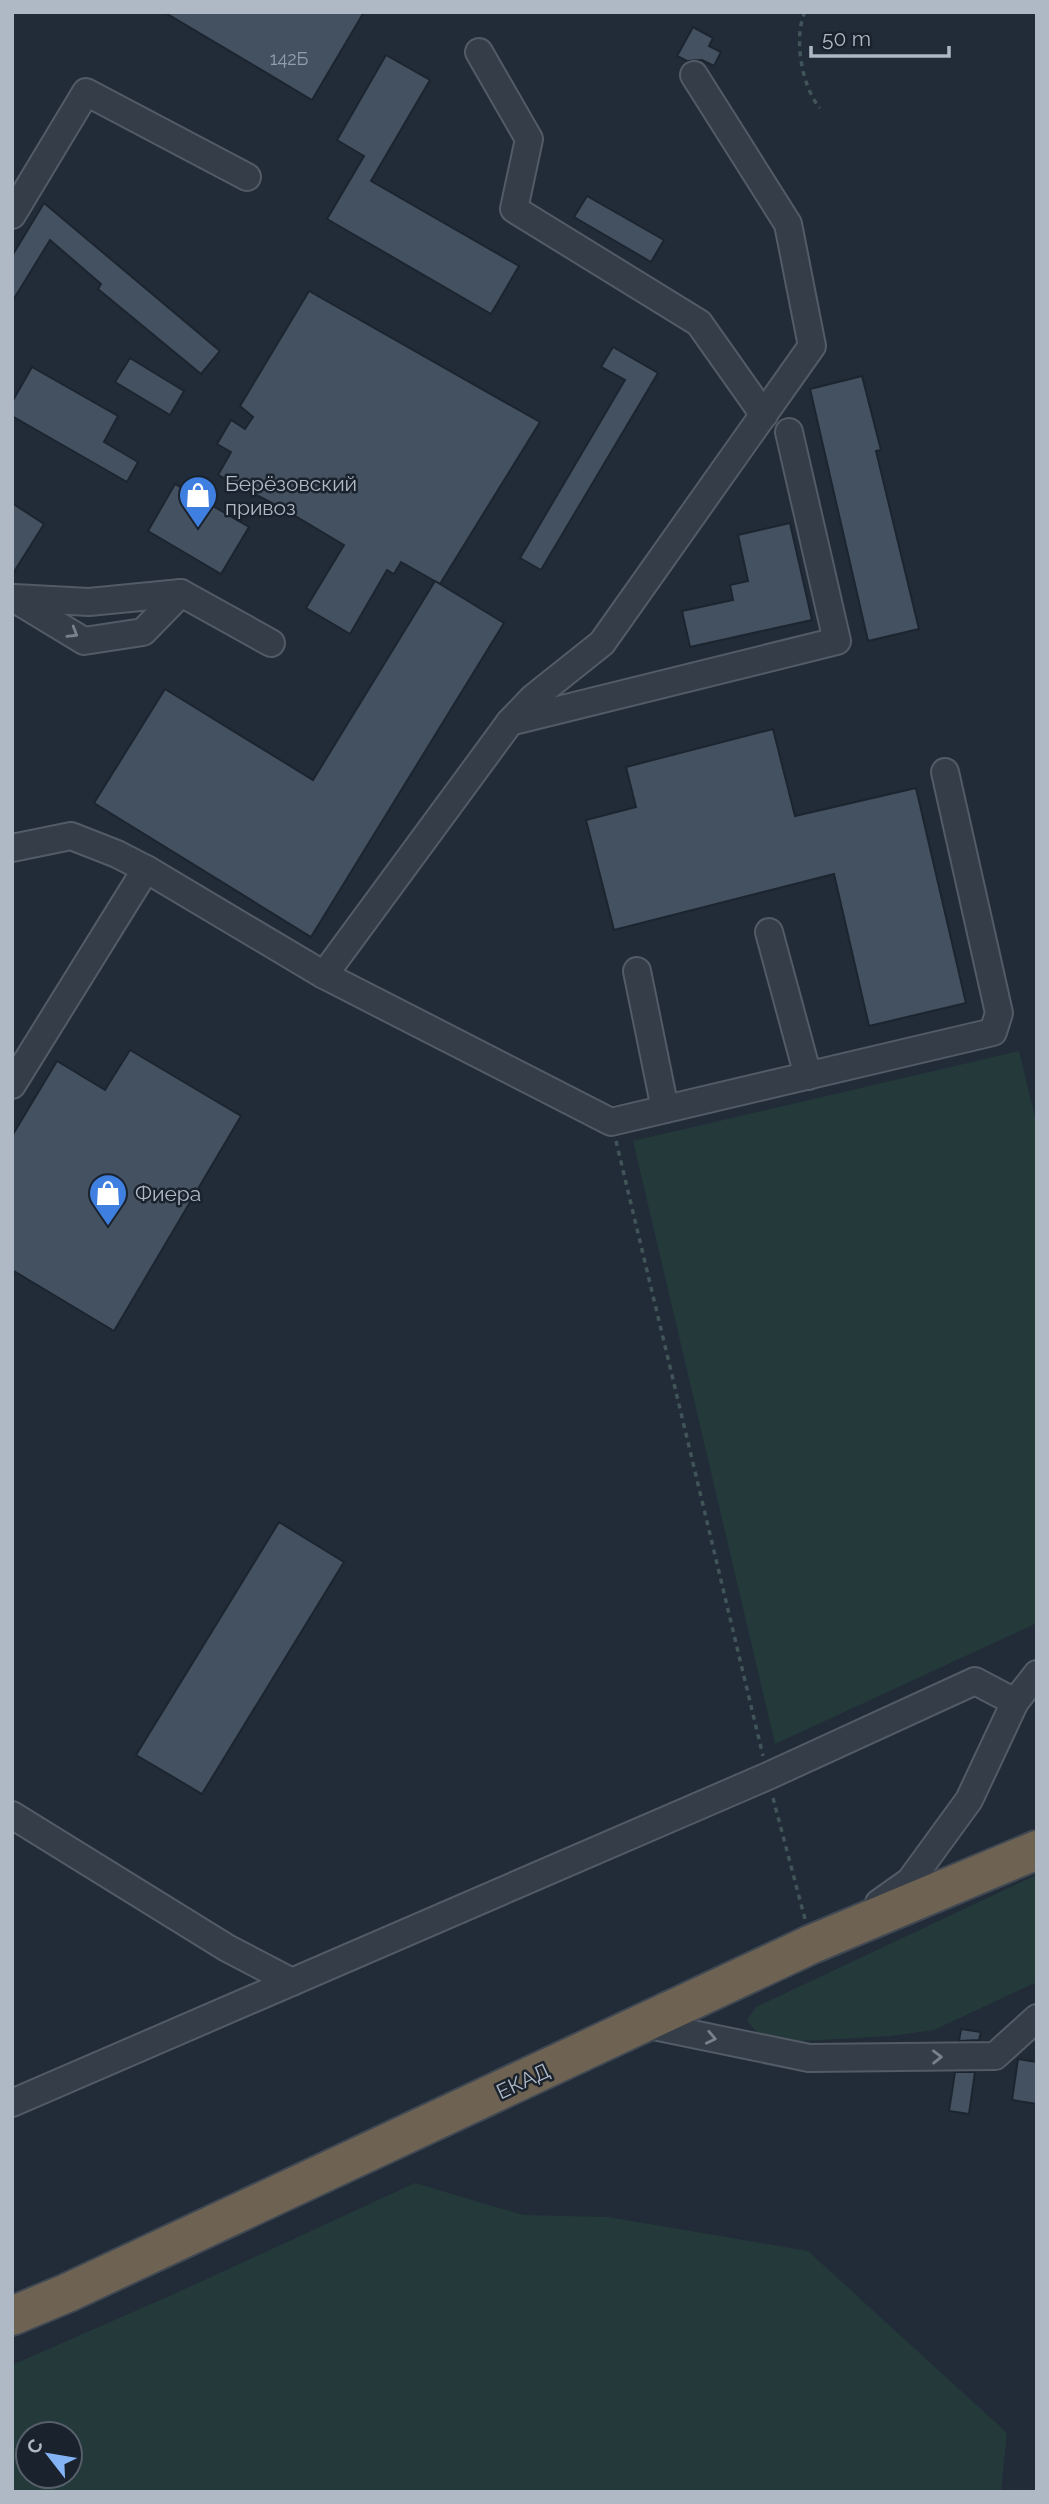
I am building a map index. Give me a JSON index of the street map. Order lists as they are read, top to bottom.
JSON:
{
  "streets": {
    "highway": ["ЕКАД"]
  },
  "places": {
    "shop": ["Берёзовский привоз", "Фиера"]
  },
  "house_numbers": ["142Б"],
  "scale_bar": "50 m",
  "north": "top left"
}
